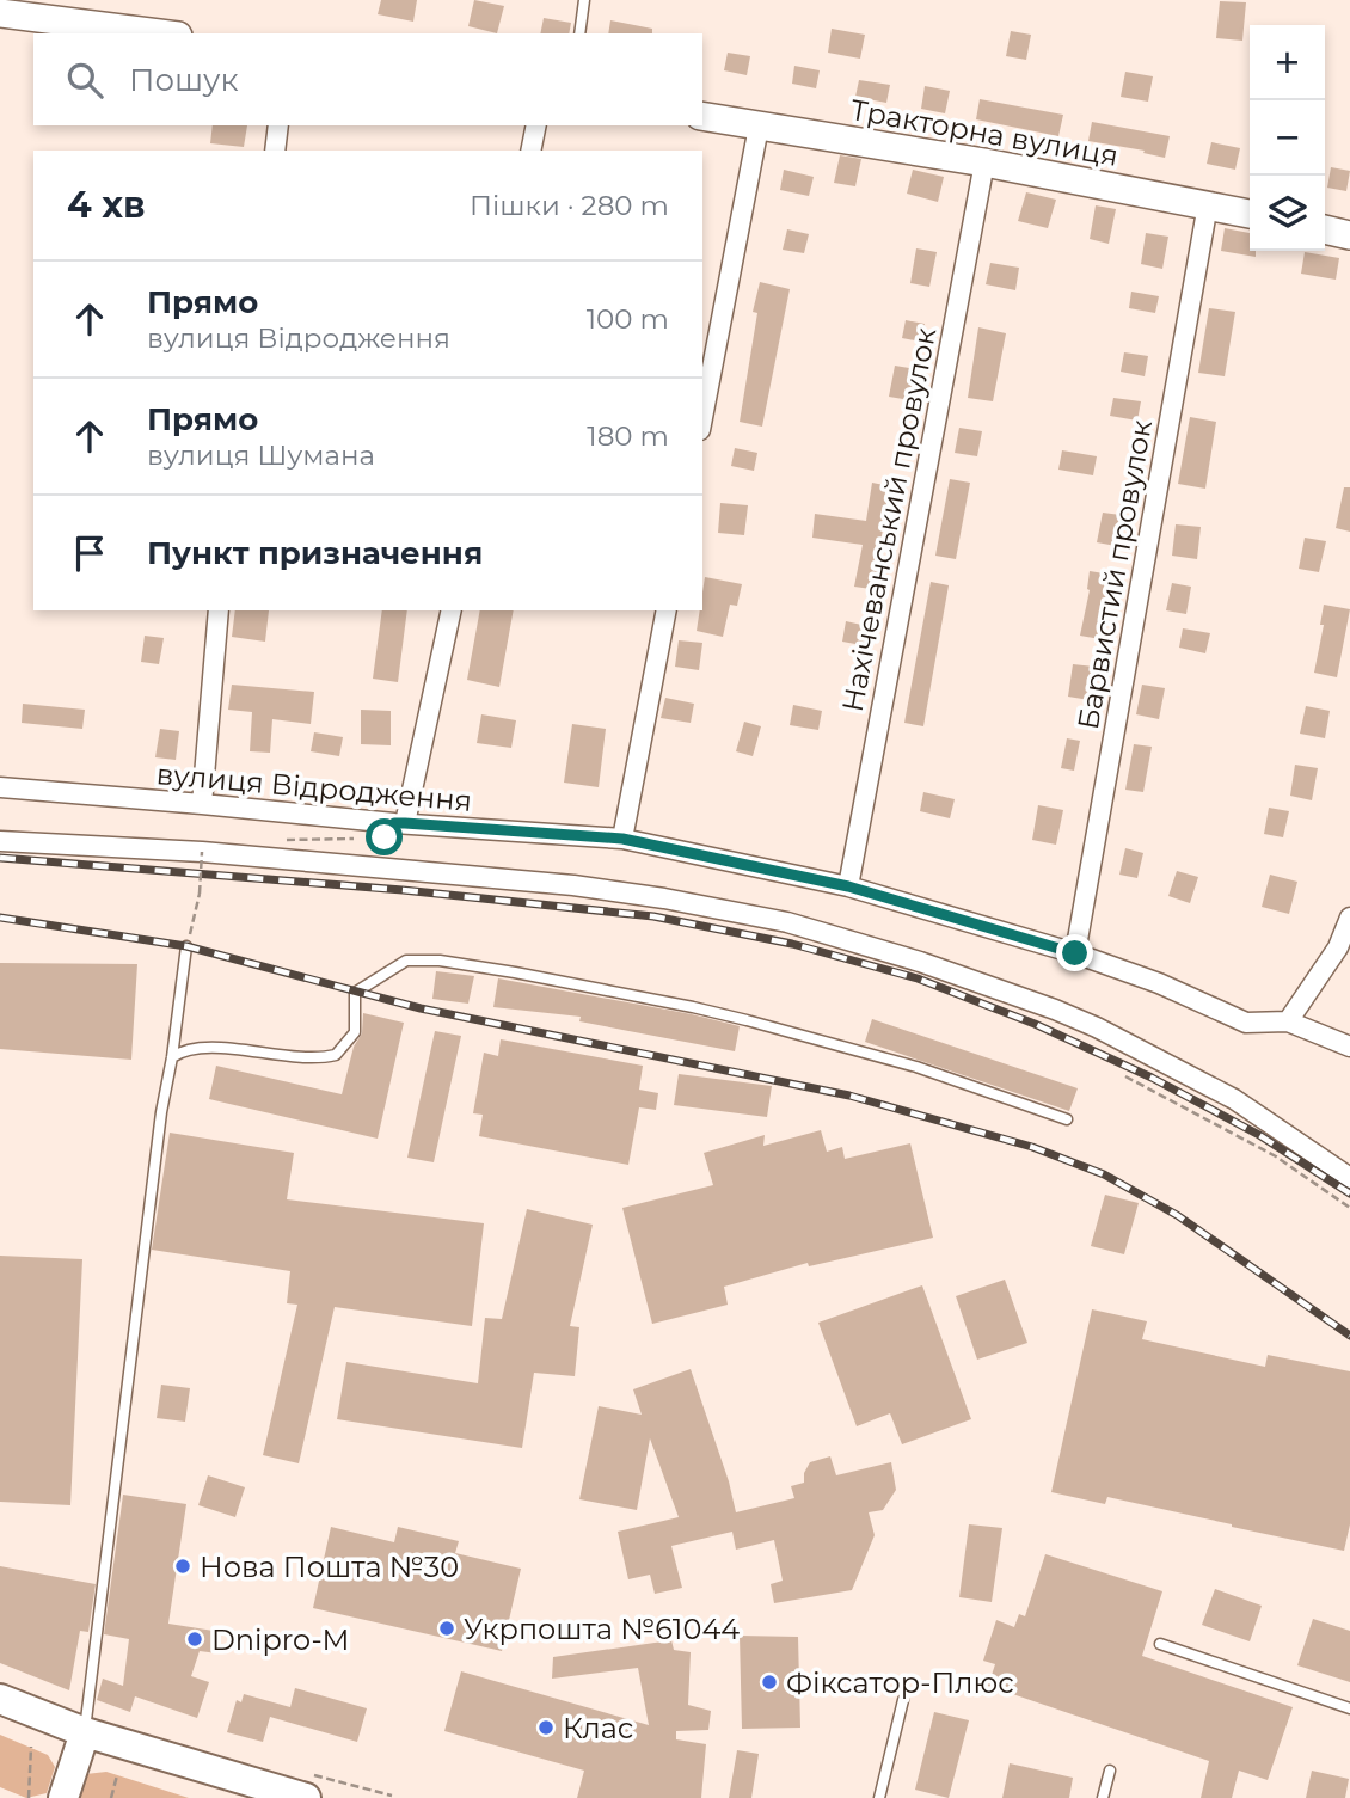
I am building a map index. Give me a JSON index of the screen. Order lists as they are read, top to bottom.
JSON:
{
  "streets": {
    "street": [
      "Тракторна вулиця",
      "Нахічеванський провулок",
      "Барвистий провулок",
      "вулиця Відродження"
    ]
  },
  "crossings": [
    ["Тракторна вулиця", "Нахічеванський провулок"],
    ["Тракторна вулиця", "Барвистий провулок"],
    ["Нахічеванський провулок", "вулиця Відродження"],
    ["Барвистий провулок", "вулиця Відродження"]
  ],
  "places": [
    "Нова Пошта №30",
    "Укрпошта №61044",
    "Dnipro-M",
    "Фіксатор-Плюс",
    "Клас"
  ],
  "page": {
    "map_buttons": ["+", "−"],
    "search": "Пошук",
    "heading": ["4 хв", "Пішки · 280 m"],
    "list": [
      ["Прямо", "вулиця Відродження", "100 m"],
      ["Прямо", "вулиця Шумана", "180 m"],
      "Пункт призначення"
    ]
  }
}
